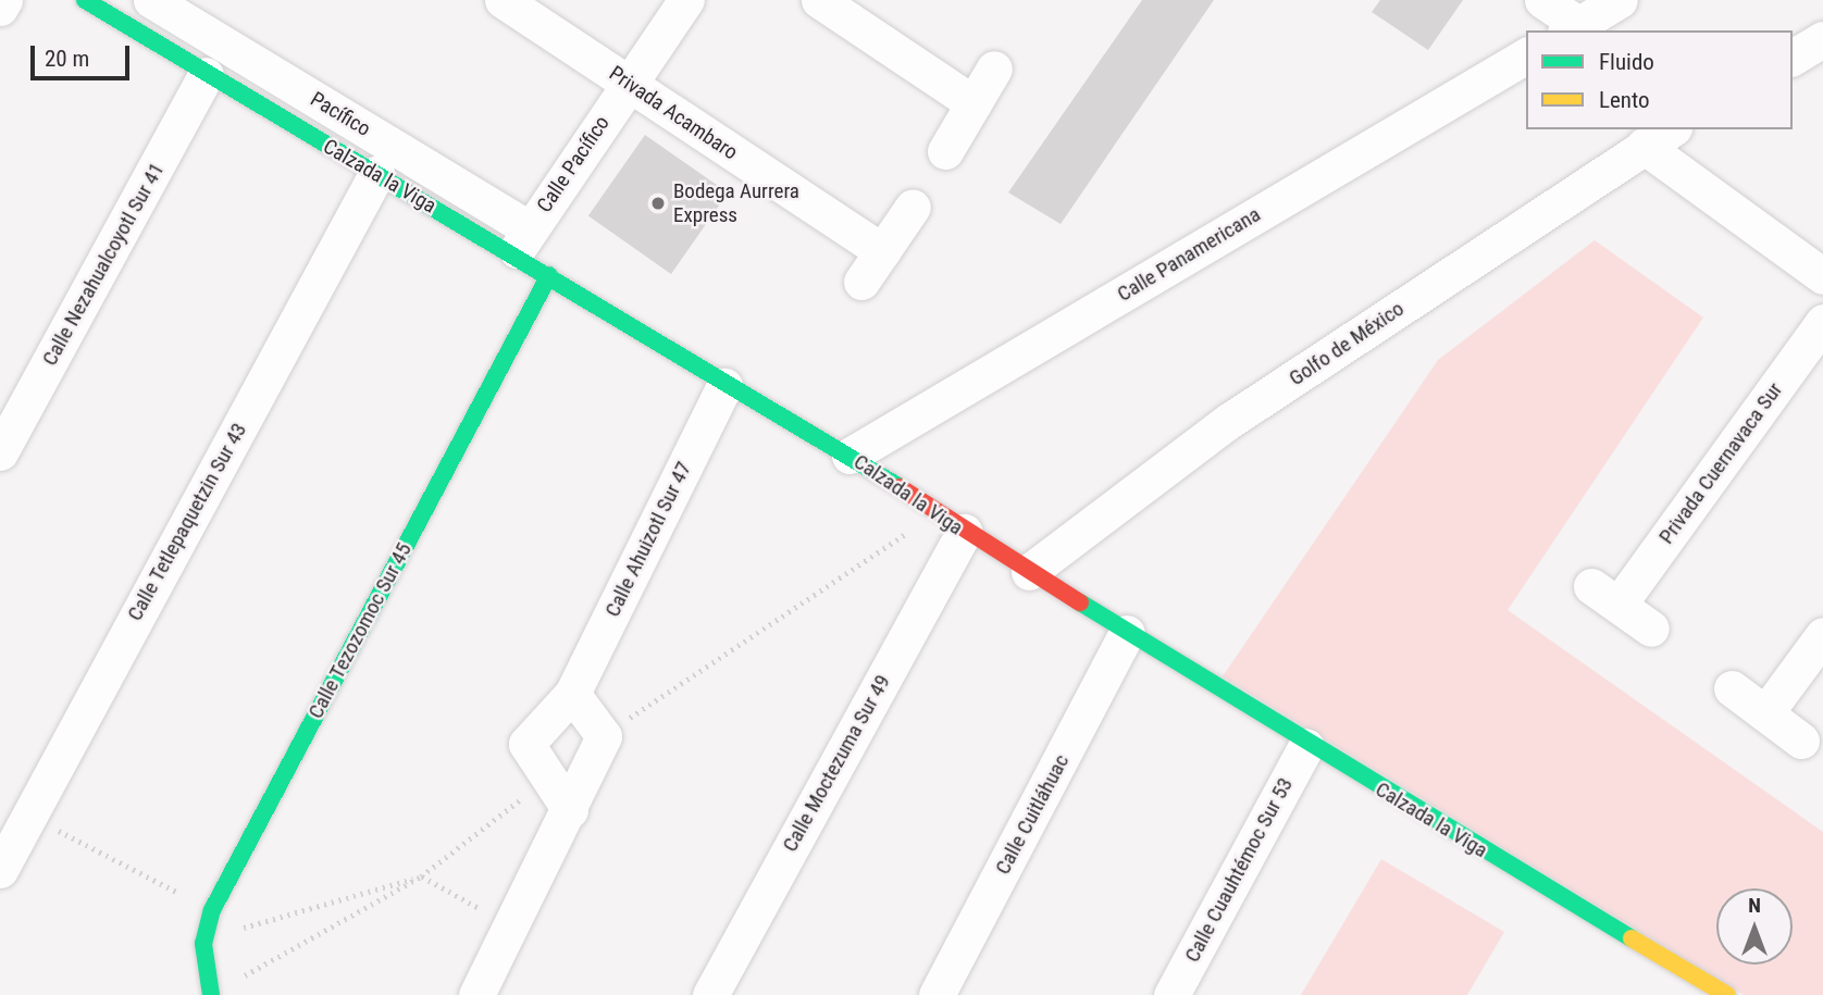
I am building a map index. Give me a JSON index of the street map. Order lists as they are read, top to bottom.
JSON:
{
  "streets": {
    "main road": ["Calzada la Viga", "Calle Tezozomoc Sur 45"],
    "street": [
      "Privada Acambaro",
      "Pacífico",
      "Calle Pacífico",
      "Calle Panamericana",
      "Calle Nezahualcoyotl Sur 41",
      "Golfo de México",
      "Privada Cuernavaca Sur",
      "Calle Tetlepaquetzin Sur 43",
      "Calle Ahuizotl Sur 47",
      "Calle Moctezuma Sur 49",
      "Calle Cuitláhuac",
      "Calle Cuauhtémoc Sur 53"
    ]
  },
  "crossings": [
    ["Privada Acambaro", "Calle Pacífico"],
    ["Pacífico", "Calle Pacífico"],
    ["Pacífico", "Calzada la Viga"],
    ["Calle Pacífico", "Calzada la Viga"],
    ["Calzada la Viga", "Calle Panamericana"],
    ["Calzada la Viga", "Calle Nezahualcoyotl Sur 41"],
    ["Calzada la Viga", "Golfo de México"],
    ["Calzada la Viga", "Calle Tetlepaquetzin Sur 43"],
    ["Calzada la Viga", "Calle Ahuizotl Sur 47"],
    ["Calzada la Viga", "Calle Tezozomoc Sur 45"],
    ["Calzada la Viga", "Calle Moctezuma Sur 49"],
    ["Calzada la Viga", "Calle Cuitláhuac"],
    ["Calzada la Viga", "Calle Cuauhtémoc Sur 53"]
  ],
  "places": ["Bodega Aurrera Express"],
  "legend": ["Fluido", "Lento"],
  "scale_bar": "20 m",
  "north": "top"
}
